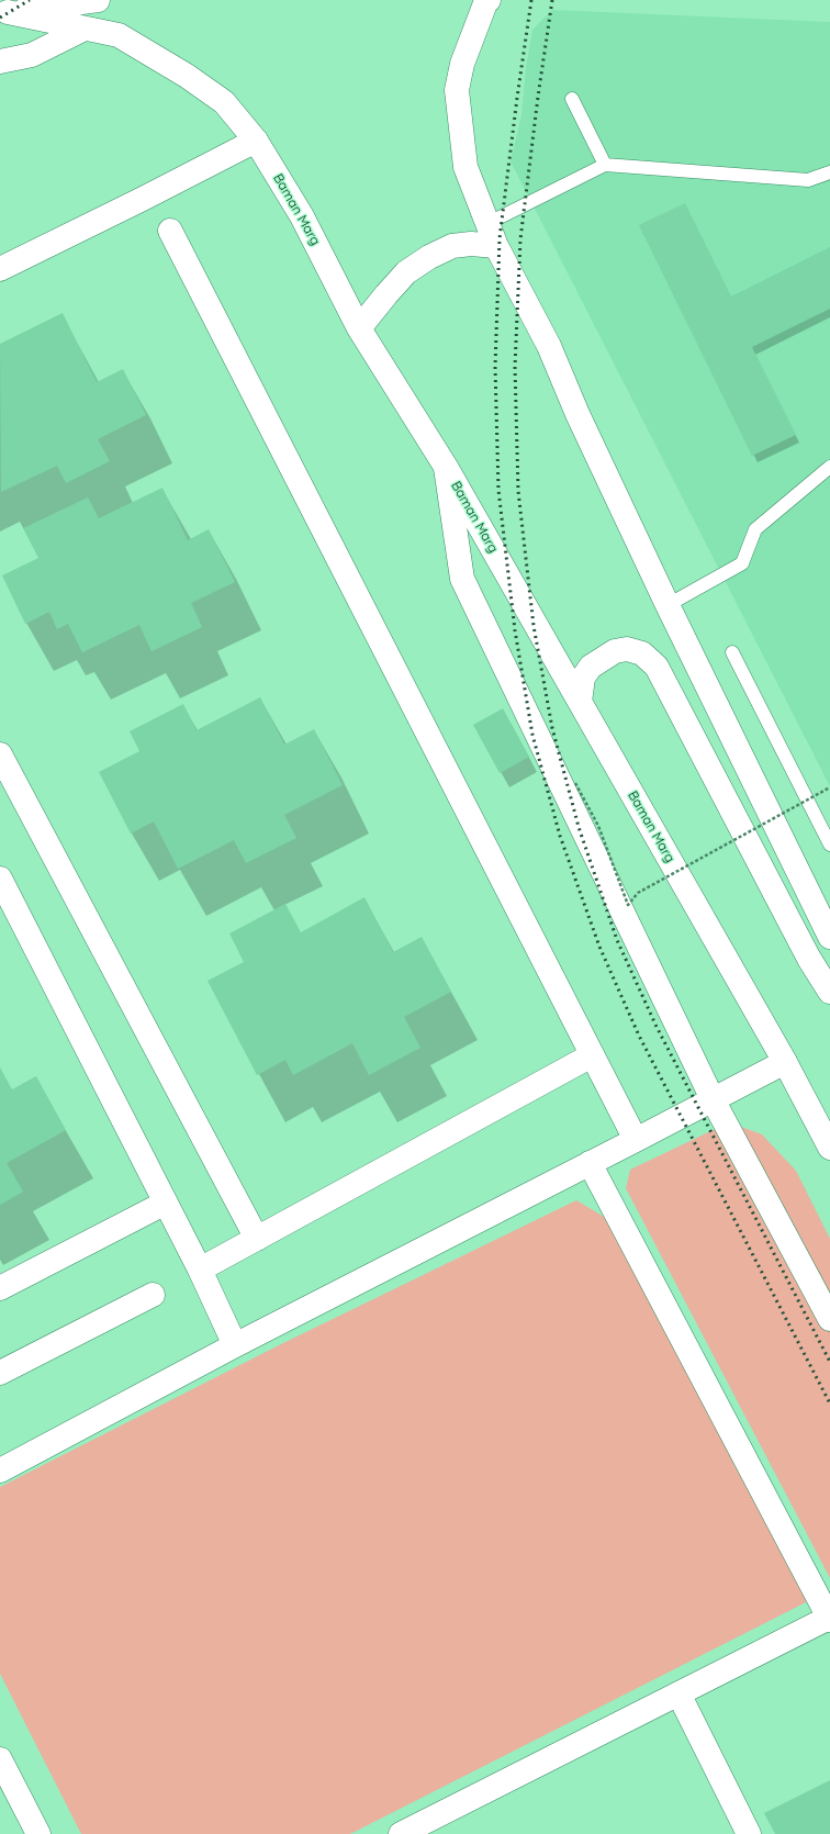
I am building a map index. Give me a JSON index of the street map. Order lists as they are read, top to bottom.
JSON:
{
  "streets": {
    "street": ["Baman Marg"]
  }
}
